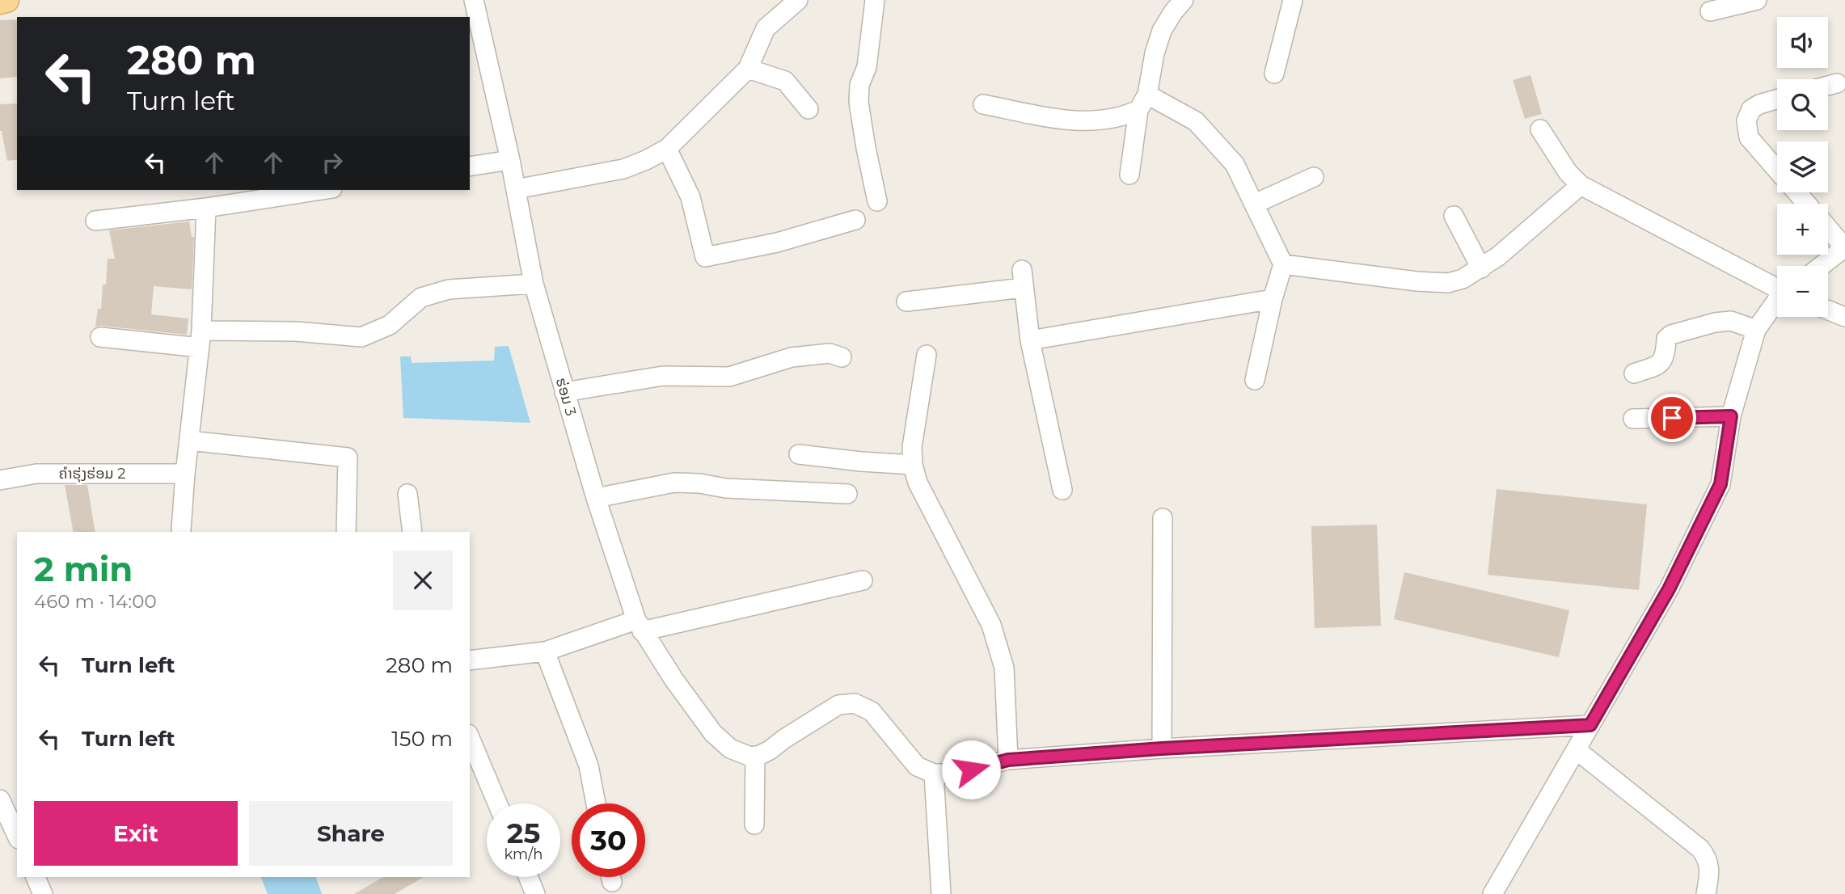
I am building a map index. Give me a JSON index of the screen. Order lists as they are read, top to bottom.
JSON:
{
  "streets": {
    "street": ["ຮ່ອມ 3", "ຄໍາຮຸ່ງຮ່ອມ 2"]
  },
  "page": {
    "map_buttons": ["+", "−"],
    "turn": ["280 m", "Turn left"],
    "heading": ["2 min", "460 m · 14:00"],
    "list": [
      {
        "name": "Turn left",
        "value": "280 m"
      },
      {
        "name": "Turn left",
        "value": "150 m"
      }
    ],
    "buttons": ["Exit", "Share"],
    "speed": "25 km/h",
    "limit": "30"
  }
}
